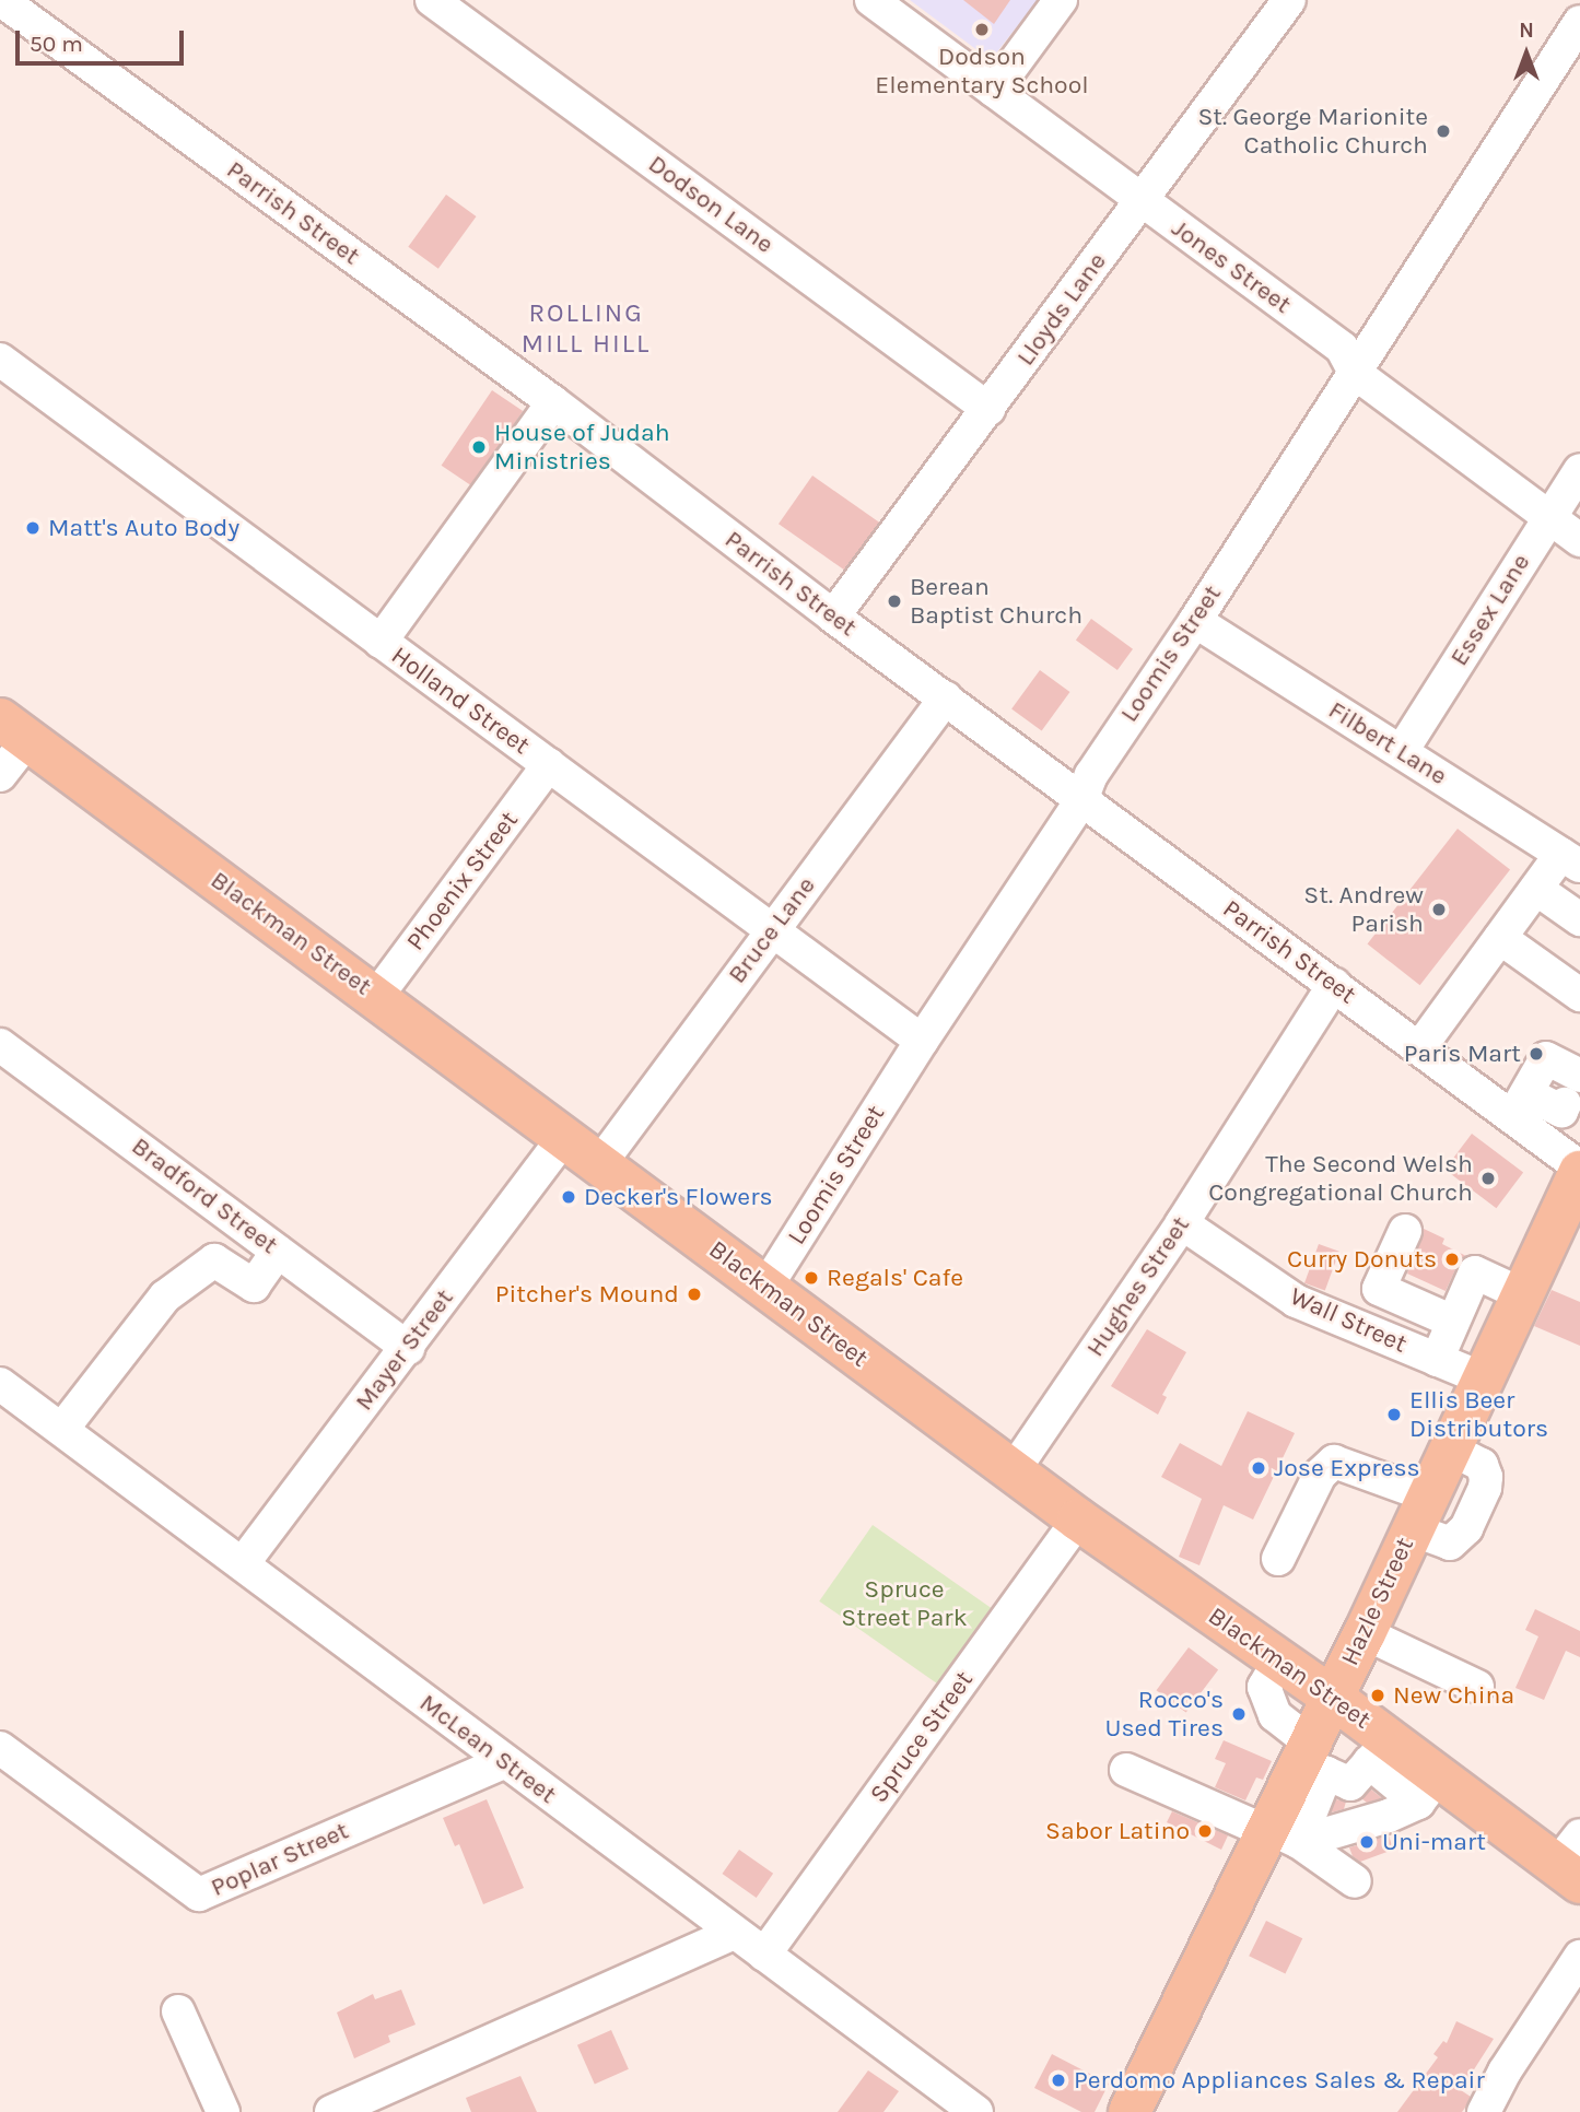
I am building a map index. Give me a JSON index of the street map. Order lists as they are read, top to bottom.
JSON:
{
  "streets": {
    "main road": ["Blackman Street", "Hazle Street"],
    "street": [
      "Dodson Lane",
      "Parrish Street",
      "Jones Street",
      "Lloyds Lane",
      "Essex Lane",
      "Loomis Street",
      "Holland Street",
      "Filbert Lane",
      "Phoenix Street",
      "Bruce Lane",
      "Bradford Street",
      "Hughes Street",
      "Wall Street",
      "Mayer Street",
      "Spruce Street",
      "McLean Street",
      "Poplar Street"
    ]
  },
  "crossings": [
    ["Dodson Lane", "Lloyds Lane"],
    ["Parrish Street", "Lloyds Lane"],
    ["Parrish Street", "Loomis Street"],
    ["Parrish Street", "Bruce Lane"],
    ["Parrish Street", "Hughes Street"],
    ["Parrish Street", "Hazle Street"],
    ["Jones Street", "Lloyds Lane"],
    ["Jones Street", "Essex Lane"],
    ["Jones Street", "Loomis Street"],
    ["Essex Lane", "Filbert Lane"],
    ["Loomis Street", "Holland Street"],
    ["Loomis Street", "Filbert Lane"],
    ["Loomis Street", "Blackman Street"],
    ["Holland Street", "Phoenix Street"],
    ["Holland Street", "Bruce Lane"],
    ["Phoenix Street", "Blackman Street"],
    ["Bruce Lane", "Blackman Street"],
    ["Blackman Street", "Hughes Street"],
    ["Blackman Street", "Mayer Street"],
    ["Blackman Street", "Hazle Street"],
    ["Blackman Street", "Spruce Street"],
    ["Bradford Street", "Mayer Street"],
    ["Hughes Street", "Wall Street"],
    ["Wall Street", "Hazle Street"],
    ["Mayer Street", "McLean Street"],
    ["Spruce Street", "McLean Street"],
    ["McLean Street", "Poplar Street"]
  ],
  "districts": ["ROLLING MILL HILL"],
  "parks": ["Spruce Street Park"],
  "places": [
    "Dodson Elementary School",
    "St. George Marionite Catholic Church",
    "House of Judah Ministries",
    "Matt's Auto Body",
    "Berean Baptist Church",
    "St. Andrew Parish",
    "Paris Mart",
    "The Second Welsh Congregational Church",
    "Decker's Flowers",
    "Curry Donuts",
    "Regals' Cafe",
    "Pitcher's Mound",
    "Ellis Beer Distributors",
    "Jose Express",
    "New China",
    "Rocco's Used Tires",
    "Sabor Latino",
    "Uni-mart",
    "Perdomo Appliances Sales & Repair"
  ],
  "scale_bar": "50 m",
  "north": "top"
}
